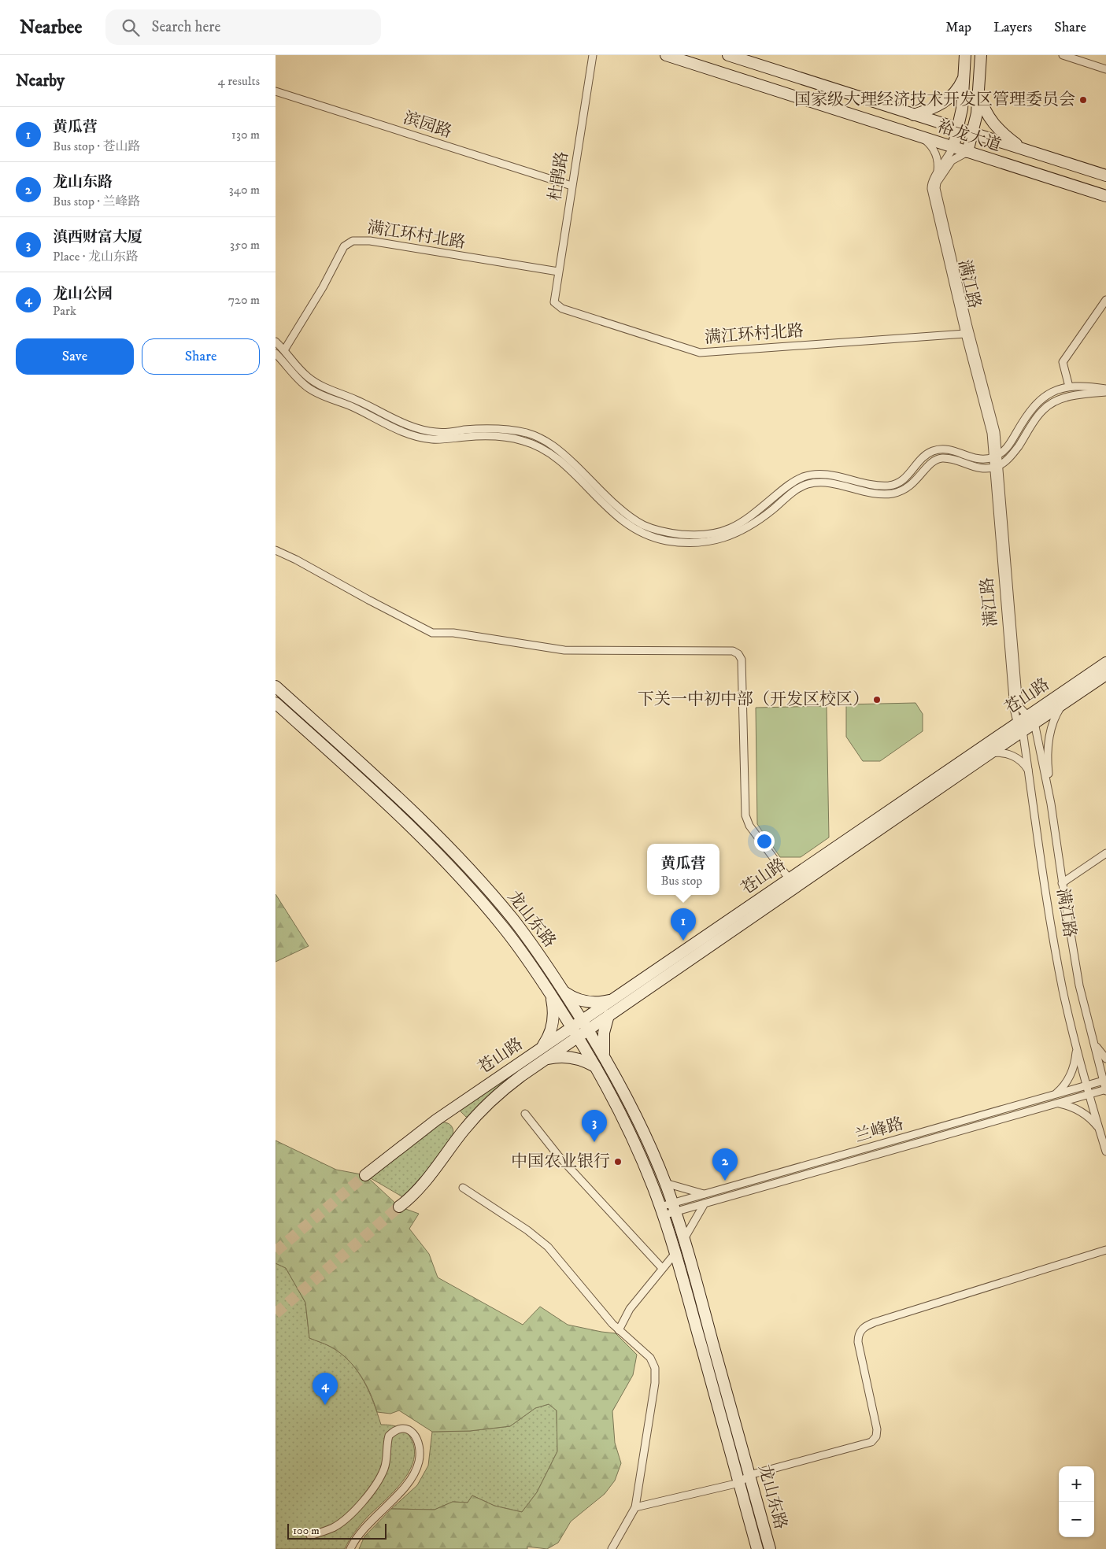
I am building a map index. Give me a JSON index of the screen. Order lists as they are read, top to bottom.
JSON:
{
  "streets": {
    "main road": [
      "裕龙大道",
      "满江路",
      "苍山路",
      "龙山东路"
    ],
    "street": [
      "滨园路",
      "杜鹃路",
      "满江环村北路",
      "兰峰路"
    ]
  },
  "crossings": [
    ["滨园路", "杜鹃路"],
    ["裕龙大道", "满江路"],
    ["杜鹃路", "满江环村北路"],
    ["满江环村北路", "满江路"],
    ["满江路", "苍山路"],
    ["满江路", "兰峰路"],
    ["苍山路", "龙山东路"],
    ["龙山东路", "兰峰路"]
  ],
  "places": ["国家级大理经济技术开发区管理委员会", "下关一中初中部（开发区校区）", "中国农业银行"],
  "scale_bar": "100 m",
  "page": {
    "header": "Nearbee",
    "search": "Search here",
    "nav": ["Map", "Layers", "Share"],
    "heading": ["Nearby", "4 results"],
    "list": [
      {
        "mark": "1",
        "name": "黄瓜营",
        "note": "Bus stop · 苍山路",
        "value": "130 m"
      },
      {
        "mark": "2",
        "name": "龙山东路",
        "note": "Bus stop · 兰峰路",
        "value": "340 m"
      },
      {
        "mark": "3",
        "name": "滇西财富大厦",
        "note": "Place · 龙山东路",
        "value": "350 m"
      },
      {
        "mark": "4",
        "name": "龙山公园",
        "note": "Park",
        "value": "720 m"
      }
    ],
    "buttons": ["Save", "Share"],
    "popup": ["黄瓜营", "Bus stop"],
    "pins": [
      "1",
      "3",
      "2",
      "4"
    ],
    "map_buttons": ["+", "−"],
    "scale": "100 m"
  }
}
